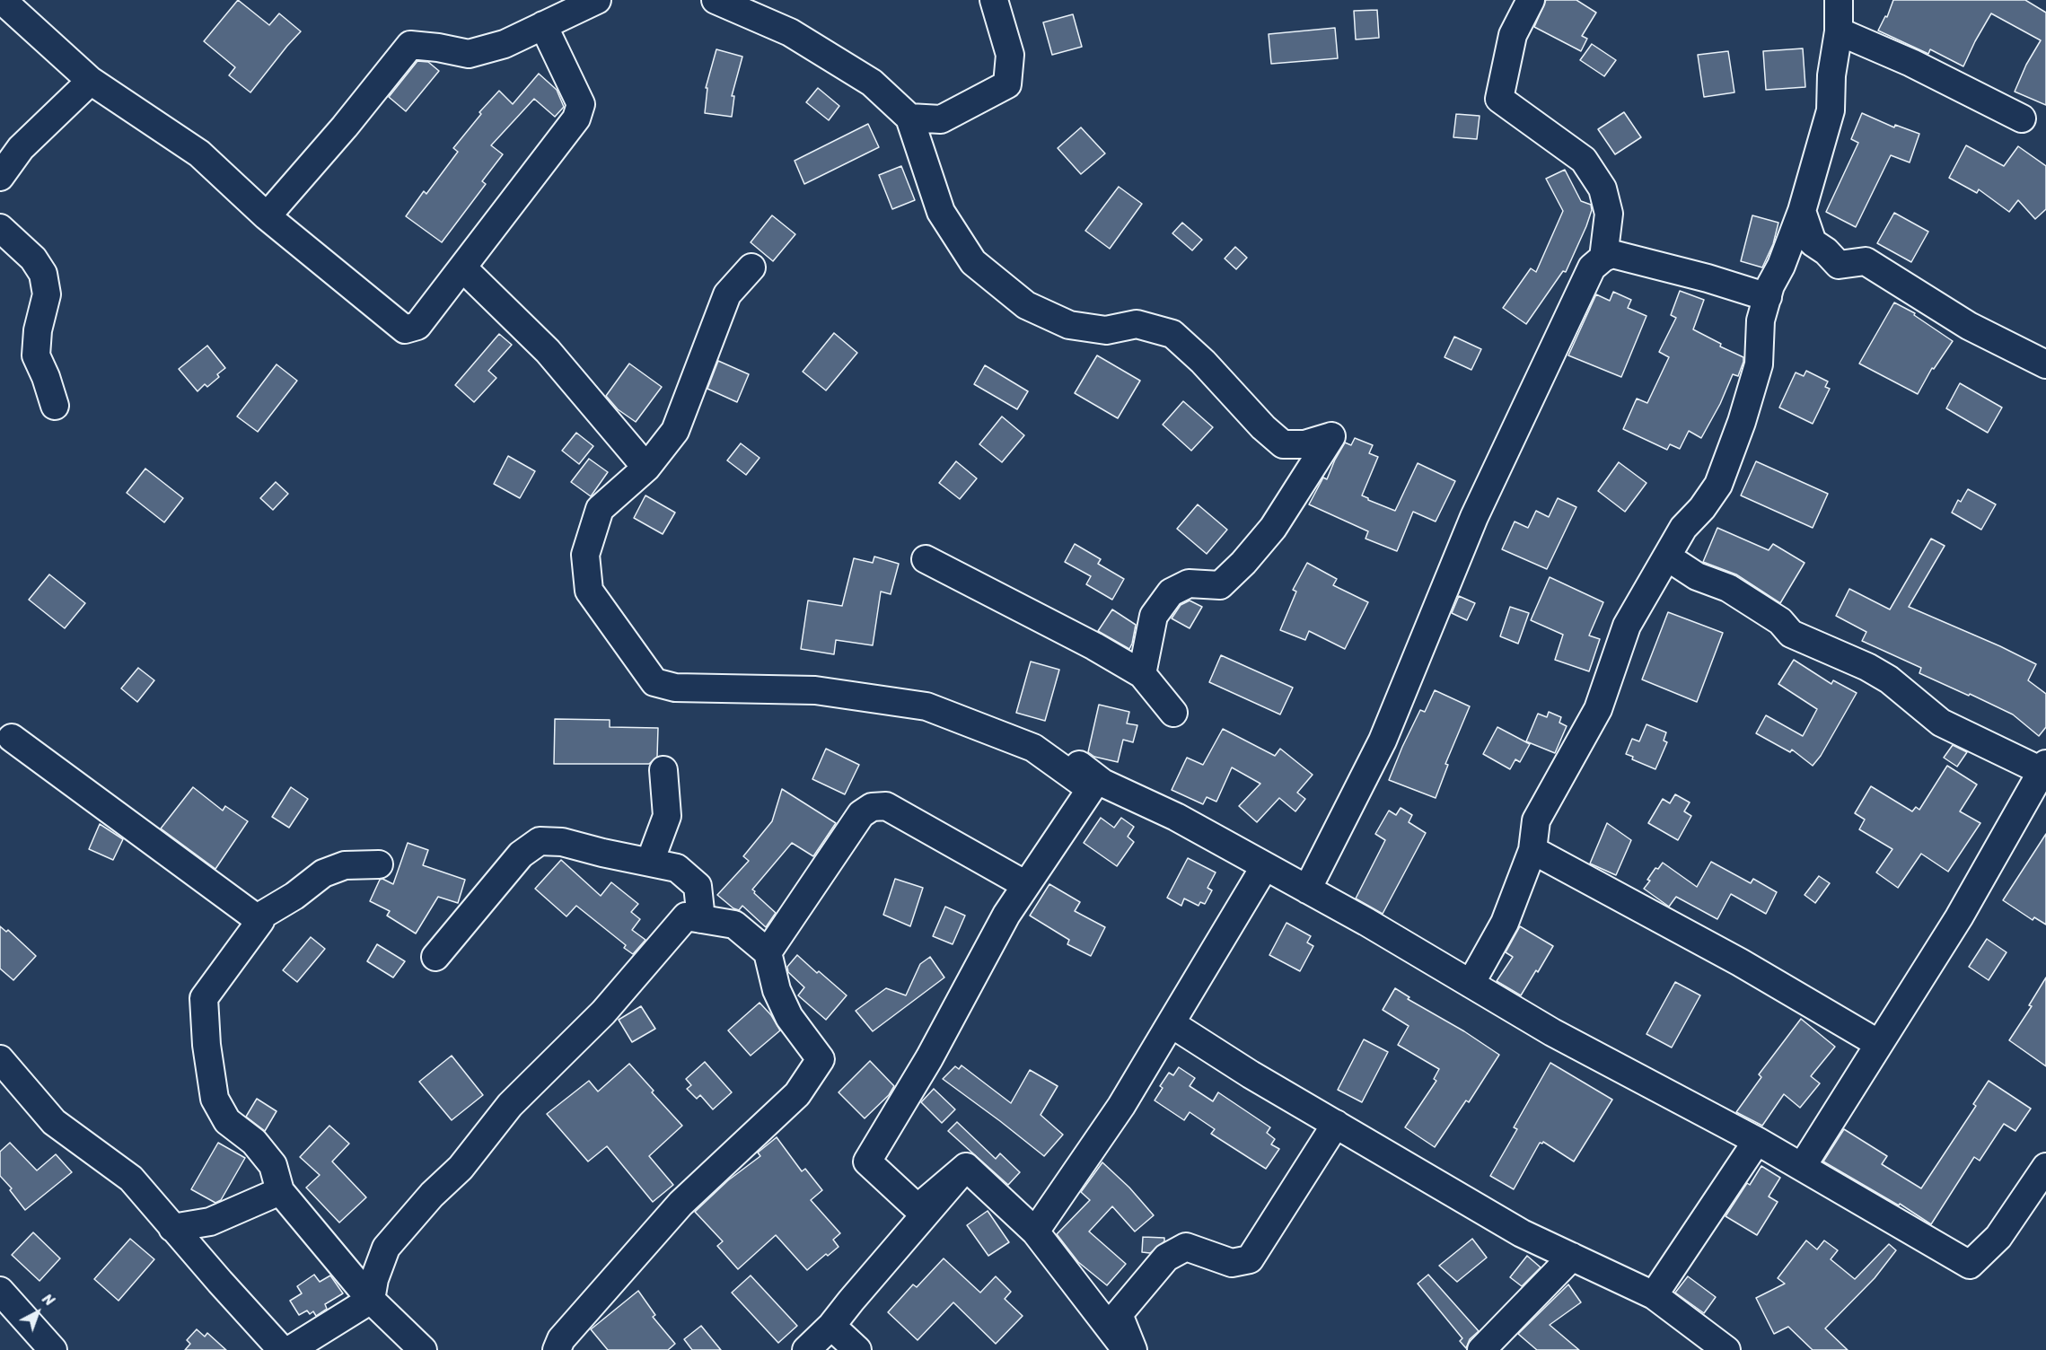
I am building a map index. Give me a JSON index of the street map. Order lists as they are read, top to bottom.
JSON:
{
  "north": "top right"
}
